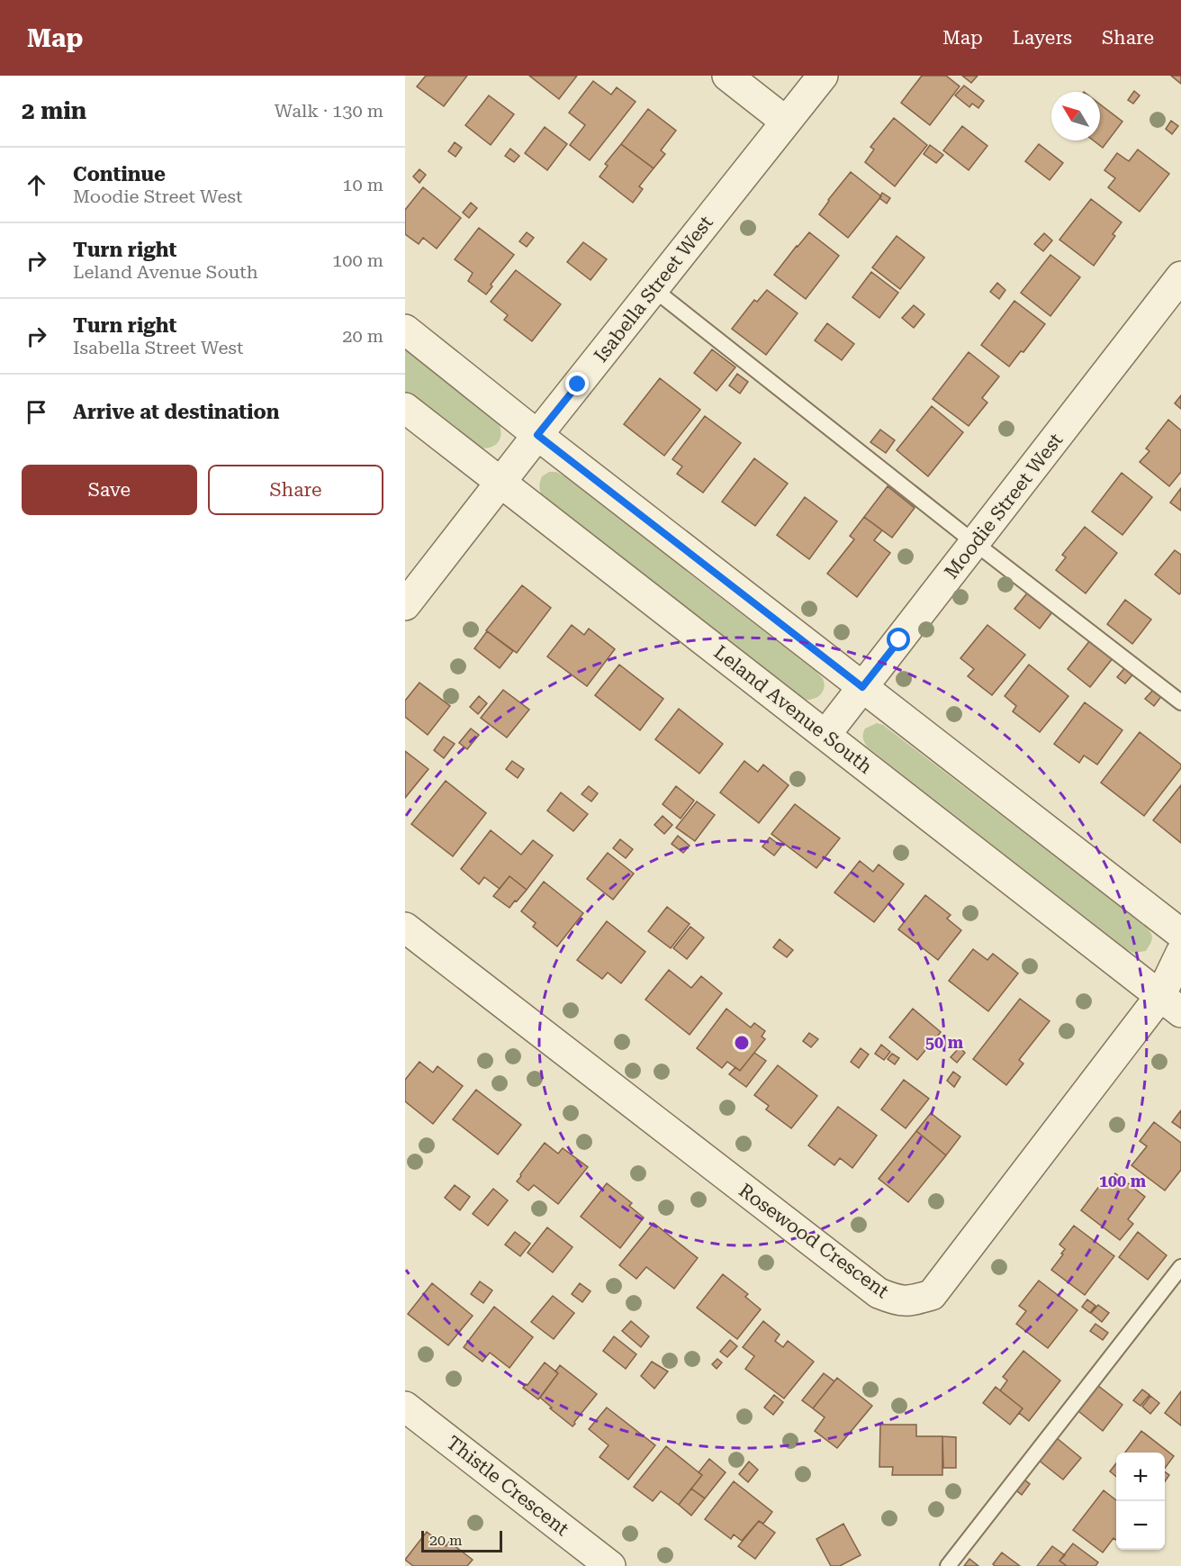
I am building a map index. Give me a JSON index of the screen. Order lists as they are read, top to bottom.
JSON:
{
  "streets": {
    "street": [
      "Isabella Street West",
      "Moodie Street West",
      "Leland Avenue South",
      "Rosewood Crescent",
      "Thistle Crescent"
    ]
  },
  "crossings": [
    ["Isabella Street West", "Leland Avenue South"],
    ["Moodie Street West", "Leland Avenue South"],
    ["Leland Avenue South", "Rosewood Crescent"]
  ],
  "scale_bar": "20 m",
  "north": "top left",
  "page": {
    "header": "Map",
    "nav": ["Map", "Layers", "Share"],
    "heading": ["2 min", "Walk · 130 m"],
    "list": [
      ["Continue", "Moodie Street West", "10 m"],
      ["Turn right", "Leland Avenue South", "100 m"],
      ["Turn right", "Isabella Street West", "20 m"],
      "Arrive at destination"
    ],
    "buttons": ["Save", "Share"],
    "map_buttons": ["+", "−"],
    "scale": "20 m"
  },
  "rings": ["50 m", "100 m"]
}
